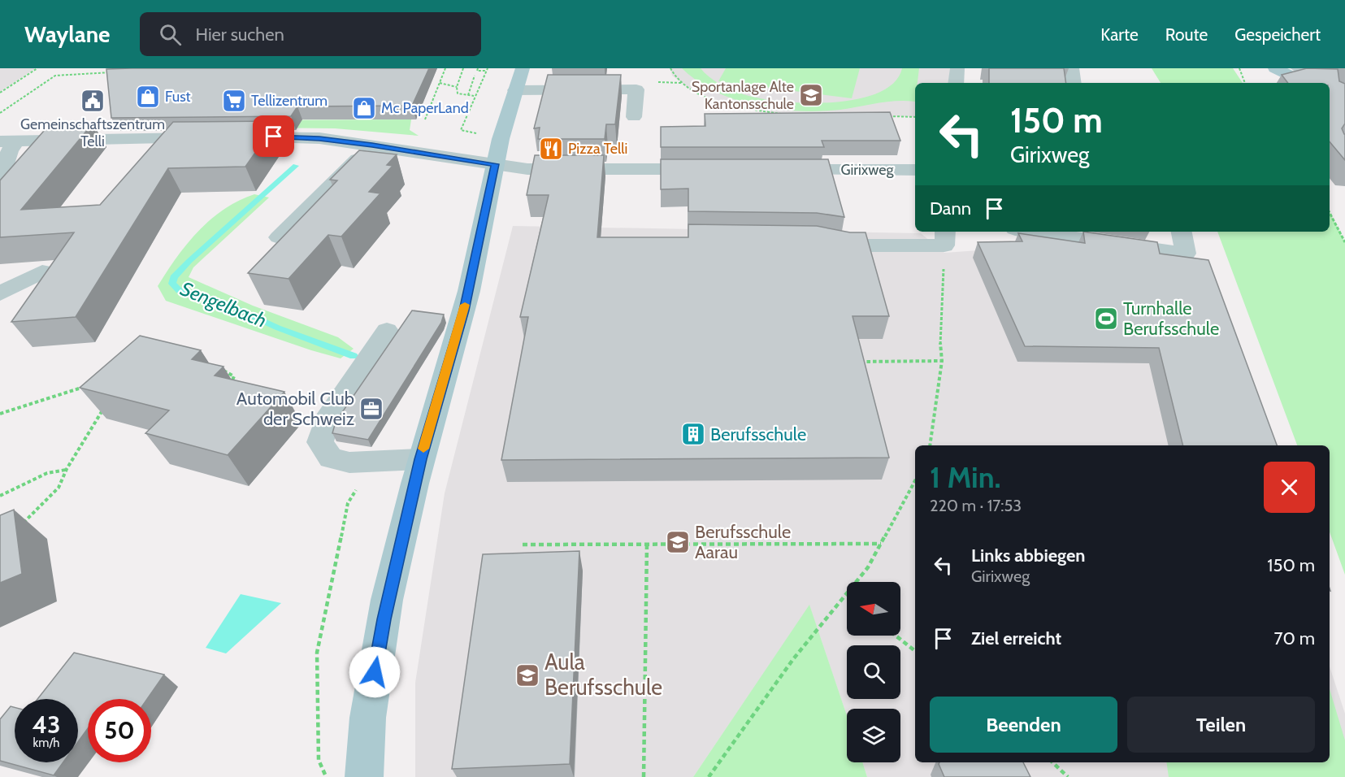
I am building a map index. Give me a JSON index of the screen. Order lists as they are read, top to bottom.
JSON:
{
  "streets": {
    "street": ["Girixweg"]
  },
  "water": ["Sengelbach"],
  "places": {
    "school or university": ["Sportanlage Alte Kantonsschule", "Berufsschule Aarau", "Aula Berufsschule"],
    "shop": ["Fust", "Mc PaperLand"],
    "public building": ["Gemeinschaftszentrum Telli"],
    "supermarket": ["Tellizentrum"],
    "restaurant": ["Pizza Telli"],
    "sports": ["Turnhalle Berufsschule"],
    "office": ["Automobil Club der Schweiz"],
    "building": ["Berufsschule"]
  },
  "north": "left",
  "page": {
    "header": "Waylane",
    "search": "Hier suchen",
    "nav": ["Karte", "Route", "Gespeichert"],
    "turn": ["150 m", "Girixweg"],
    "then": "Dann",
    "heading": ["1 Min.", "220 m · 17:53"],
    "list": [
      {
        "name": "Links abbiegen",
        "note": "Girixweg",
        "value": "150 m"
      },
      {
        "name": "Ziel erreicht",
        "value": "70 m"
      }
    ],
    "buttons": ["Beenden", "Teilen"],
    "speed": "43 km/h",
    "limit": "50"
  }
}
